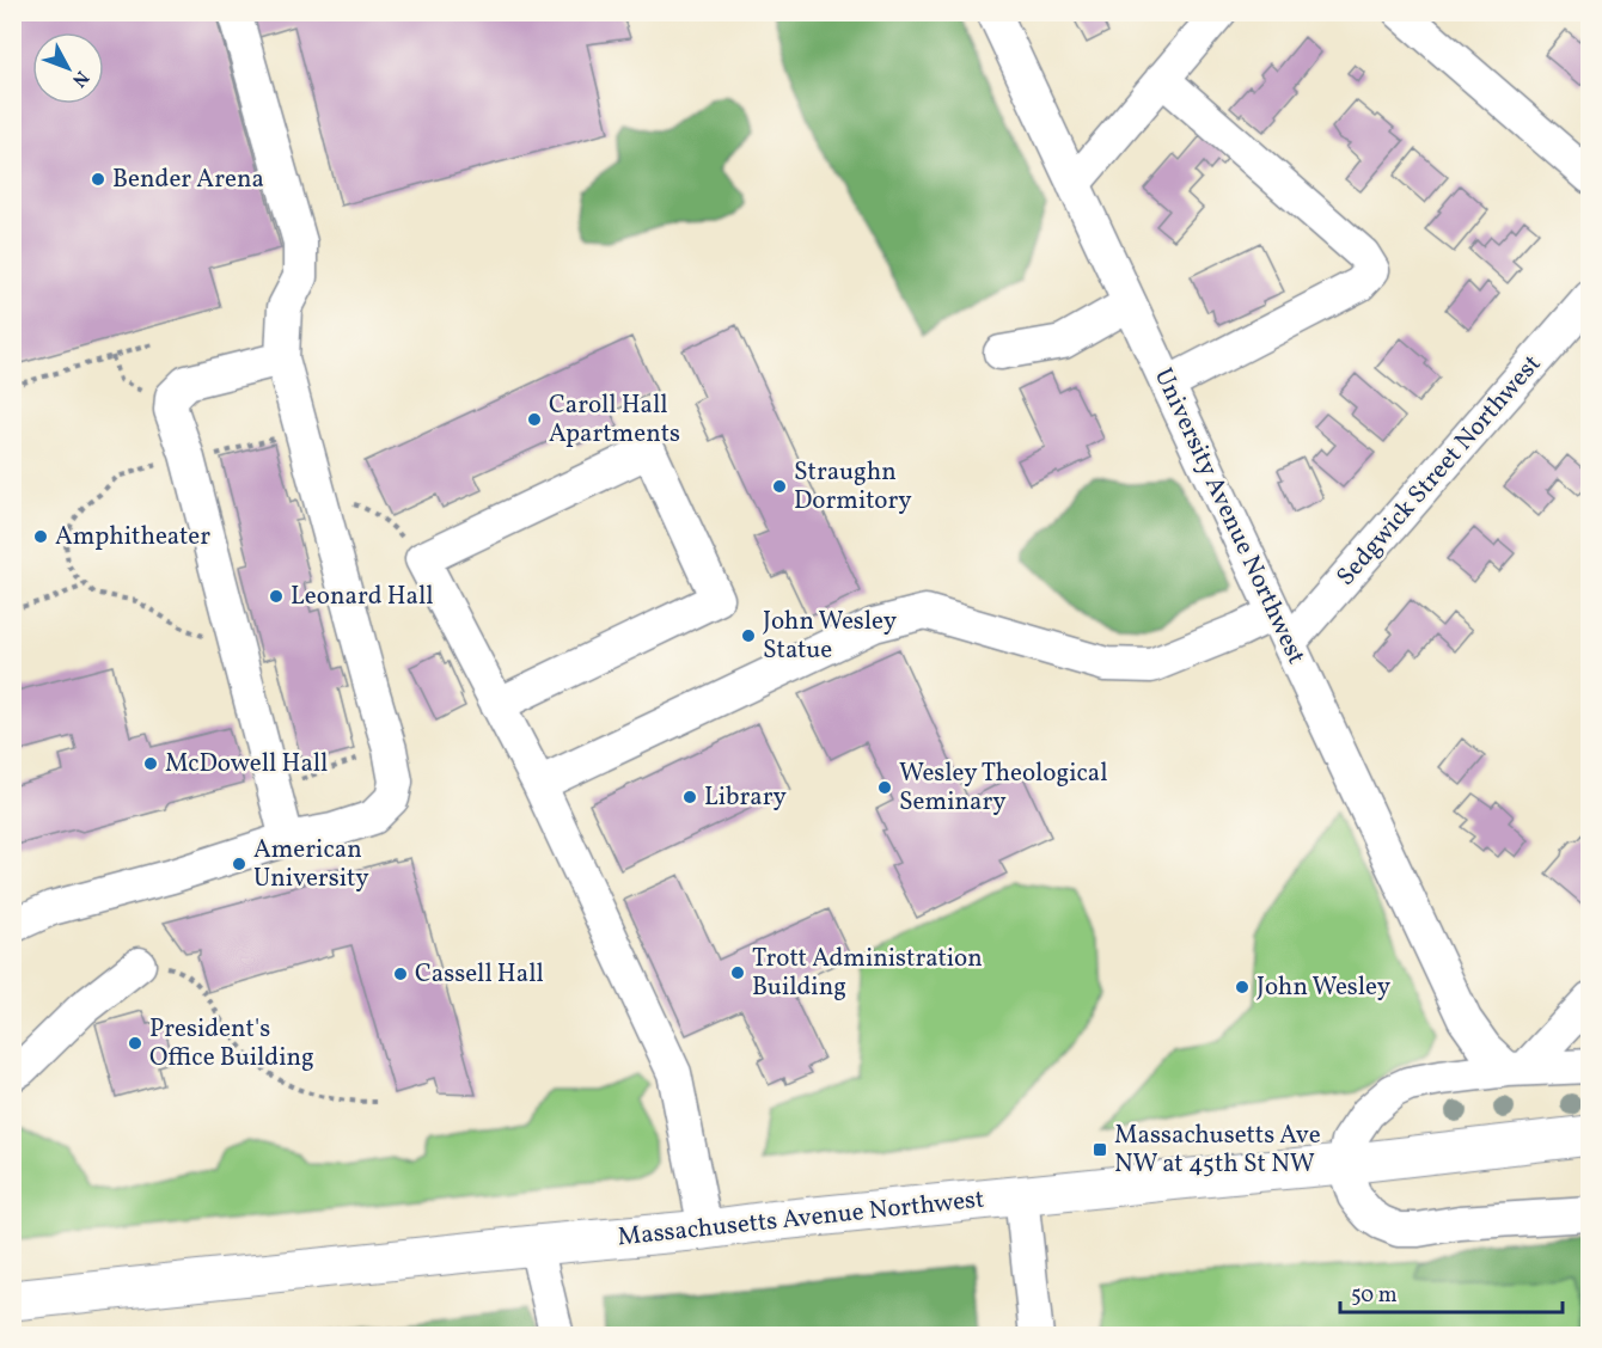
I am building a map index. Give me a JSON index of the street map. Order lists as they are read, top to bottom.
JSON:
{
  "streets": {
    "main road": ["Massachusetts Avenue Northwest"],
    "street": ["Sedgwick Street Northwest", "University Avenue Northwest"]
  },
  "crossings": [
    ["Sedgwick Street Northwest", "University Avenue Northwest"]
  ],
  "places": {
    "other": [
      "Bender Arena",
      "Caroll Hall Apartments",
      "Straughn Dormitory",
      "Amphitheater",
      "Leonard Hall",
      "John Wesley Statue",
      "McDowell Hall",
      "Wesley Theological Seminary",
      "Library",
      "American University",
      "Trott Administration Building",
      "Cassell Hall",
      "John Wesley",
      "President's Office Building"
    ],
    "transit": ["Massachusetts Ave NW at 45th St NW"]
  },
  "scale_bar": "50 m",
  "north": "bottom right"
}
